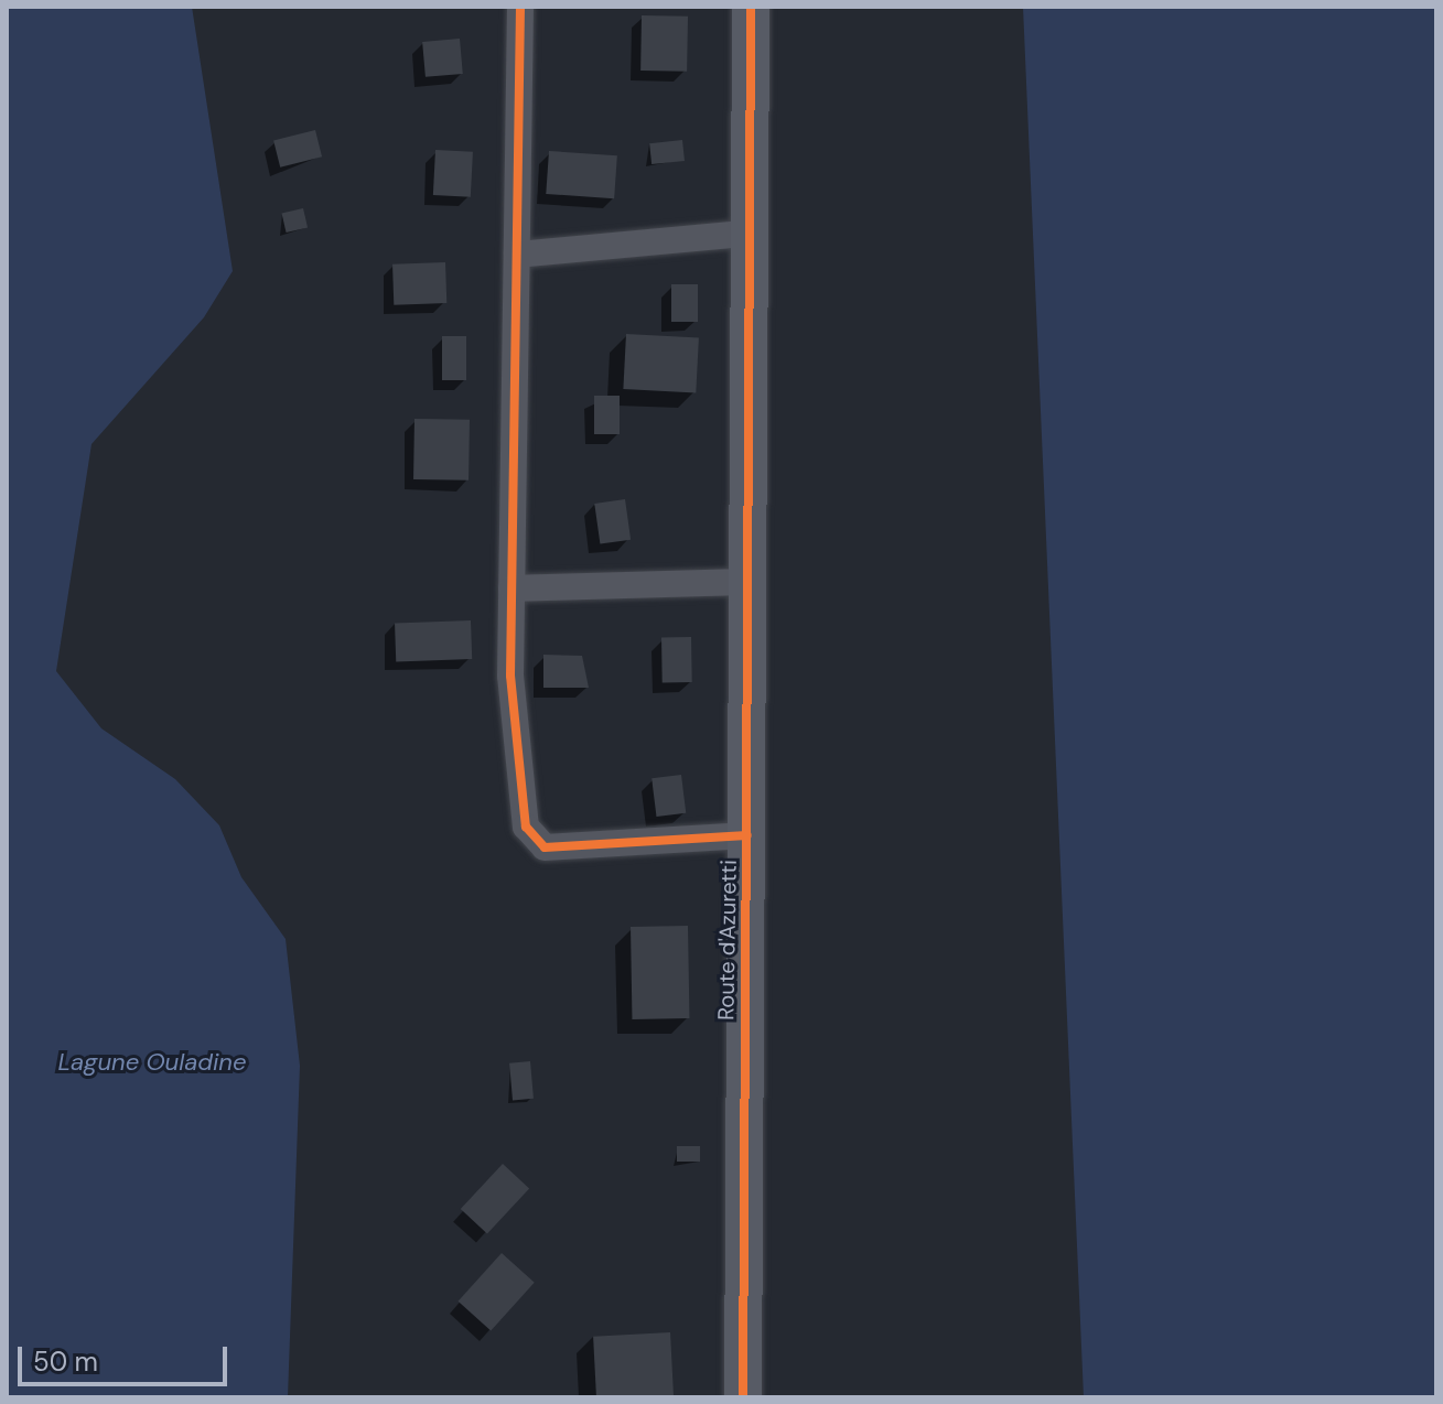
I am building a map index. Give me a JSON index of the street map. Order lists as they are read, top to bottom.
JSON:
{
  "streets": {
    "street": ["Route d'Azuretti"]
  },
  "water": ["Lagune Ouladine"],
  "scale_bar": "50 m"
}
